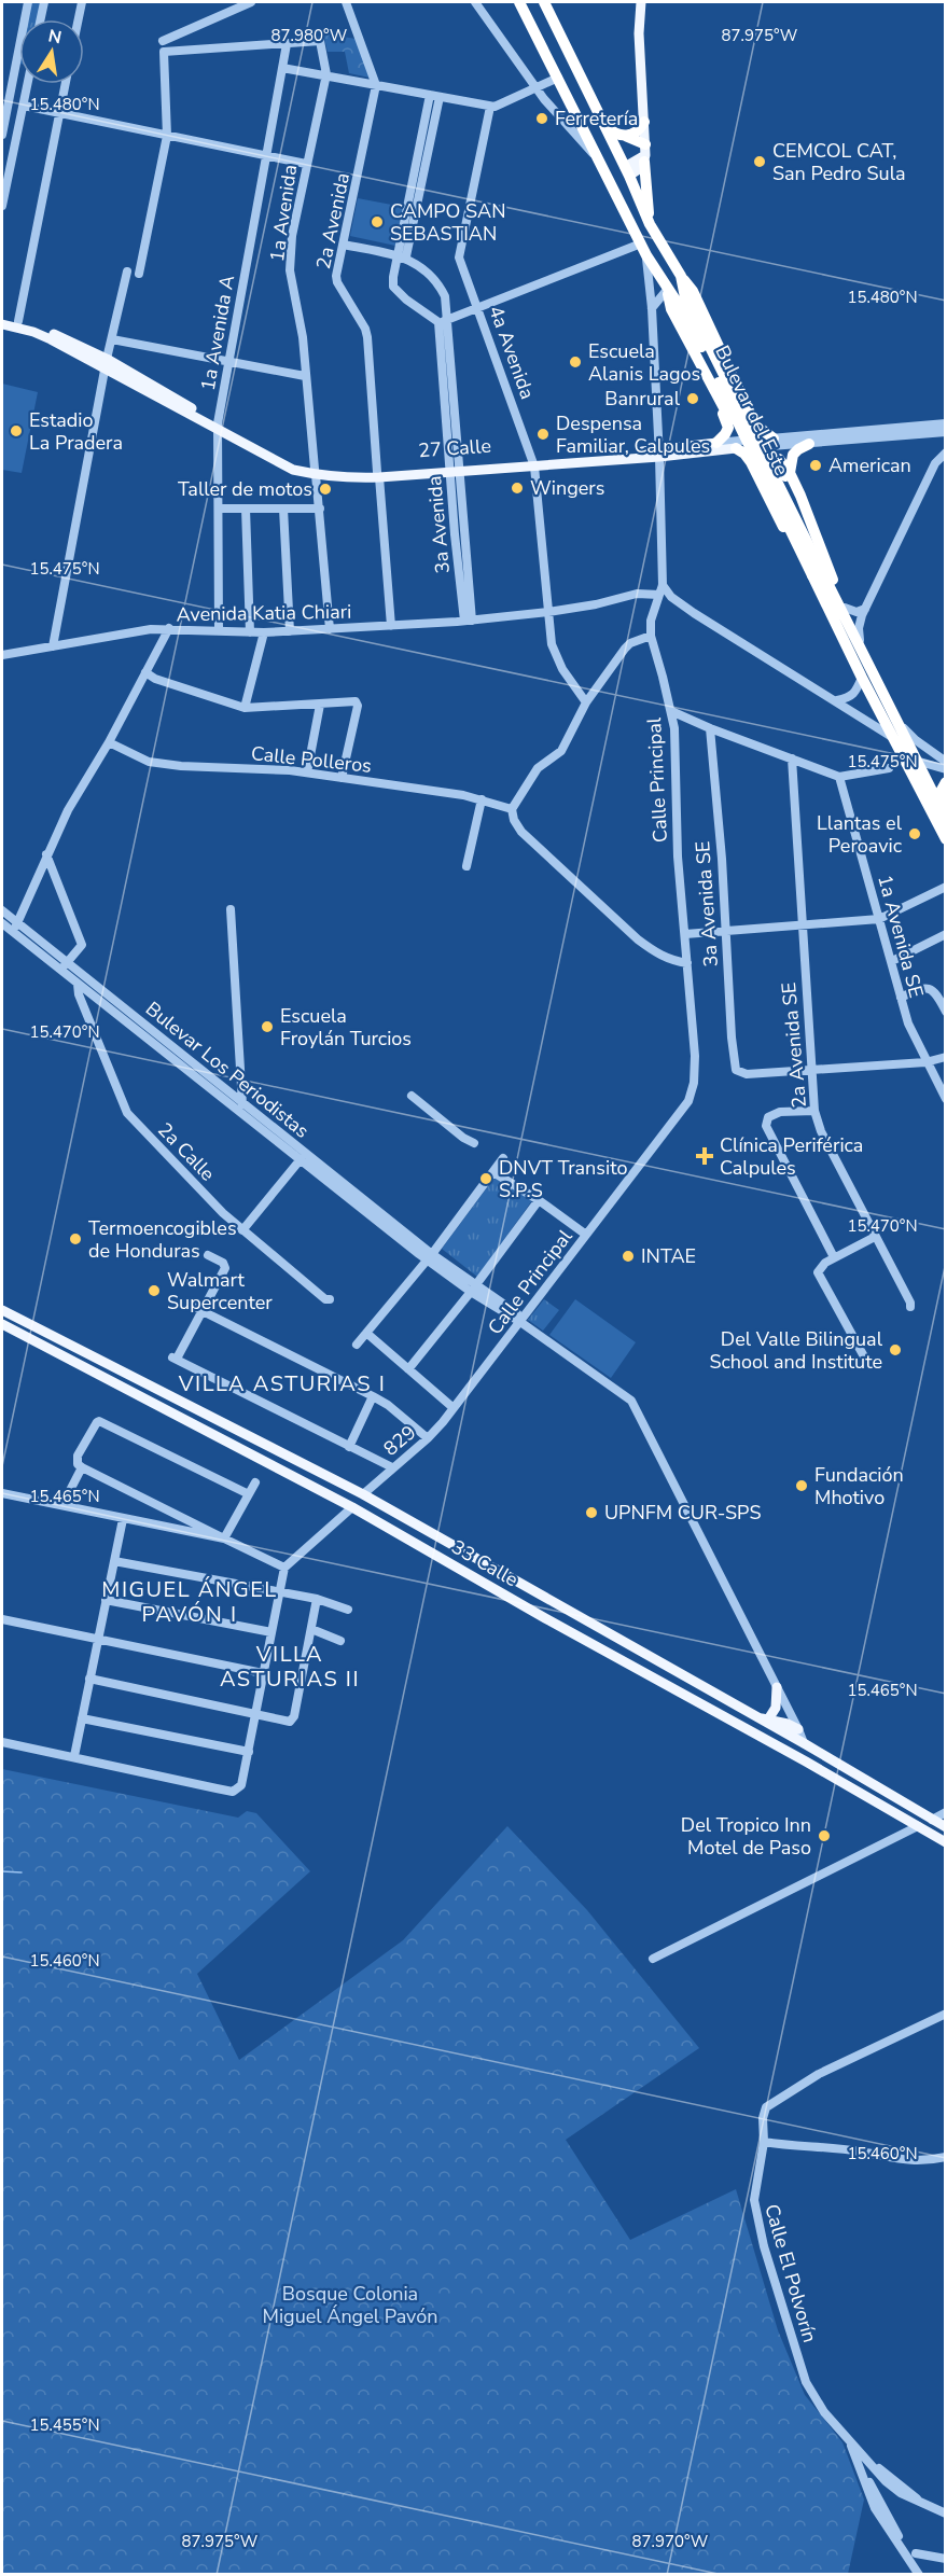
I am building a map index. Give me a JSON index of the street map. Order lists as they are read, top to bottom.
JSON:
{
  "streets": {
    "highway": ["Bulevar del Este"],
    "main road": ["27 Calle", "33 Calle"],
    "street": [
      "1a Avenida",
      "2a Avenida",
      "1a Avenida A",
      "4a Avenida",
      "3a Avenida",
      "Avenida Katia Chiari",
      "Calle Polleros",
      "Calle Principal",
      "3a Avenida SE",
      "1a Avenida SE",
      "2a Avenida SE",
      "Bulevar Los Periodistas",
      "2a Calle",
      "829",
      "Calle El Polvorín"
    ]
  },
  "crossings": [
    ["1a Avenida", "1a Avenida A"],
    ["1a Avenida", "27 Calle"],
    ["1a Avenida", "Avenida Katia Chiari"],
    ["2a Avenida", "27 Calle"],
    ["2a Avenida", "Avenida Katia Chiari"],
    ["1a Avenida A", "27 Calle"],
    ["1a Avenida A", "Avenida Katia Chiari"],
    ["4a Avenida", "27 Calle"],
    ["4a Avenida", "Avenida Katia Chiari"],
    ["Bulevar del Este", "Calle Principal"],
    ["27 Calle", "3a Avenida"],
    ["27 Calle", "Calle Principal"],
    ["3a Avenida", "Avenida Katia Chiari"],
    ["Avenida Katia Chiari", "Calle Polleros"],
    ["Avenida Katia Chiari", "Calle Principal"],
    ["Avenida Katia Chiari", "Bulevar Los Periodistas"],
    ["Calle Principal", "Bulevar Los Periodistas"],
    ["Calle Principal", "829"],
    ["3a Avenida SE", "2a Avenida SE"],
    ["Bulevar Los Periodistas", "2a Calle"],
    ["Bulevar Los Periodistas", "33 Calle"],
    ["829", "33 Calle"]
  ],
  "districts": ["VILLA ASTURIAS I", "MIGUEL ÁNGEL PAVÓN I", "VILLA ASTURIAS II"],
  "parks": ["Bosque Colonia Miguel Ángel Pavón"],
  "places": {
    "other": [
      "Ferretería",
      "CEMCOL CAT, San Pedro Sula",
      "CAMPO SAN SEBASTIAN",
      "Escuela Alanis Lagos",
      "Banrural",
      "Estadio La Pradera",
      "Despensa Familiar, Calpules",
      "American",
      "Wingers",
      "Taller de motos",
      "Llantas el Peroavic",
      "Escuela Froylán Turcios",
      "DNVT Transito S.P.S",
      "Termoencogibles de Honduras",
      "INTAE",
      "Walmart Supercenter",
      "Del Valle Bilingual School and Institute",
      "Fundación Mhotivo",
      "UPNFM CUR-SPS",
      "Del Tropico Inn Motel de Paso"
    ],
    "health": ["Clínica Periférica Calpules"]
  },
  "north": "top",
  "coordinates": [
    "87.980°W",
    "87.975°W",
    "15.480°N",
    "15.475°N",
    "15.470°N",
    "15.465°N",
    "15.460°N",
    "15.455°N",
    "87.970°W"
  ]
}
